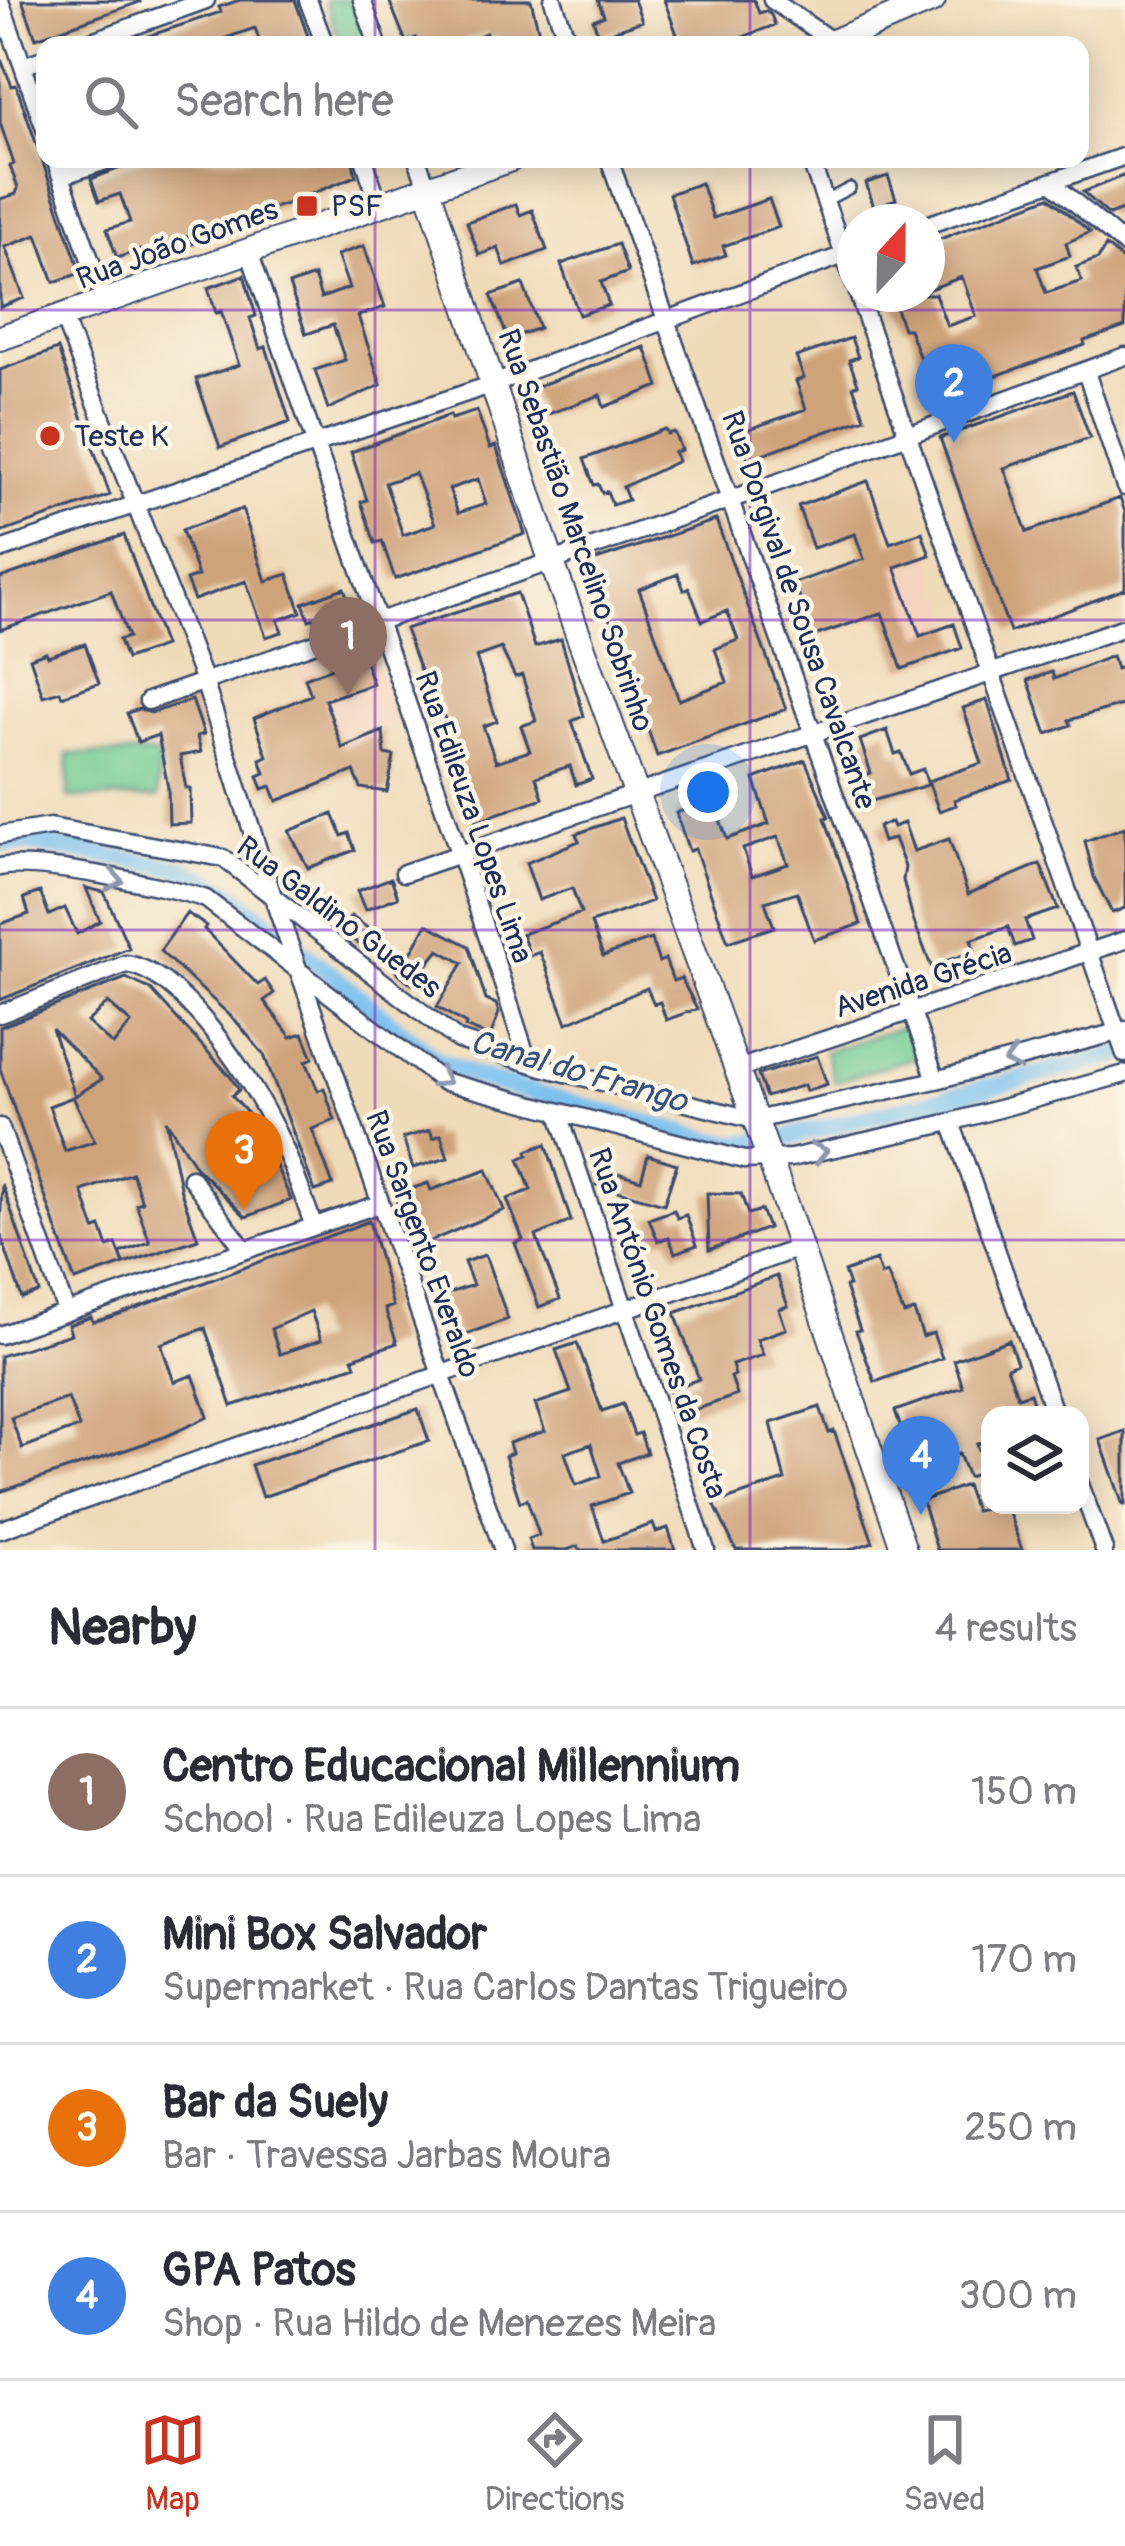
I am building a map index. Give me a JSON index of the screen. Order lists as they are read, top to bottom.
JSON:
{
  "streets": {
    "street": [
      "Rua João Gomes",
      "Rua Sebastião Marcelino Sobrinho",
      "Rua Dorgival de Sousa Cavalcante",
      "Rua Edileuza Lopes Lima",
      "Rua Galdino Guedes",
      "Avenida Grécia",
      "Rua Sargento Everaldo",
      "Rua António Gomes da Costa"
    ]
  },
  "crossings": [
    ["Rua João Gomes", "Rua Sebastião Marcelino Sobrinho"],
    ["Rua João Gomes", "Rua Edileuza Lopes Lima"],
    ["Rua João Gomes", "Rua Sargento Everaldo"],
    ["Rua Sebastião Marcelino Sobrinho", "Rua Galdino Guedes"],
    ["Rua Sebastião Marcelino Sobrinho", "Avenida Grécia"],
    ["Rua Dorgival de Sousa Cavalcante", "Rua Galdino Guedes"],
    ["Rua Dorgival de Sousa Cavalcante", "Avenida Grécia"],
    ["Rua Edileuza Lopes Lima", "Rua Galdino Guedes"],
    ["Rua Galdino Guedes", "Rua Sargento Everaldo"]
  ],
  "water": ["Canal do Frango"],
  "places": {
    "transit": ["PSF"],
    "other": ["Teste K"]
  },
  "north": "top",
  "page": {
    "search": "Search here",
    "pins": [
      "2",
      "1",
      "3",
      "4"
    ],
    "heading": ["Nearby", "4 results"],
    "list": [
      {
        "mark": "1",
        "name": "Centro Educacional Millennium",
        "note": "School · Rua Edileuza Lopes Lima",
        "value": "150 m"
      },
      {
        "mark": "2",
        "name": "Mini Box Salvador",
        "note": "Supermarket · Rua Carlos Dantas Trigueiro",
        "value": "170 m"
      },
      {
        "mark": "3",
        "name": "Bar da Suely",
        "note": "Bar · Travessa Jarbas Moura",
        "value": "250 m"
      },
      {
        "mark": "4",
        "name": "GPA Patos",
        "note": "Shop · Rua Hildo de Menezes Meira",
        "value": "300 m"
      }
    ],
    "nav": ["Map", "Directions", "Saved"]
  }
}
